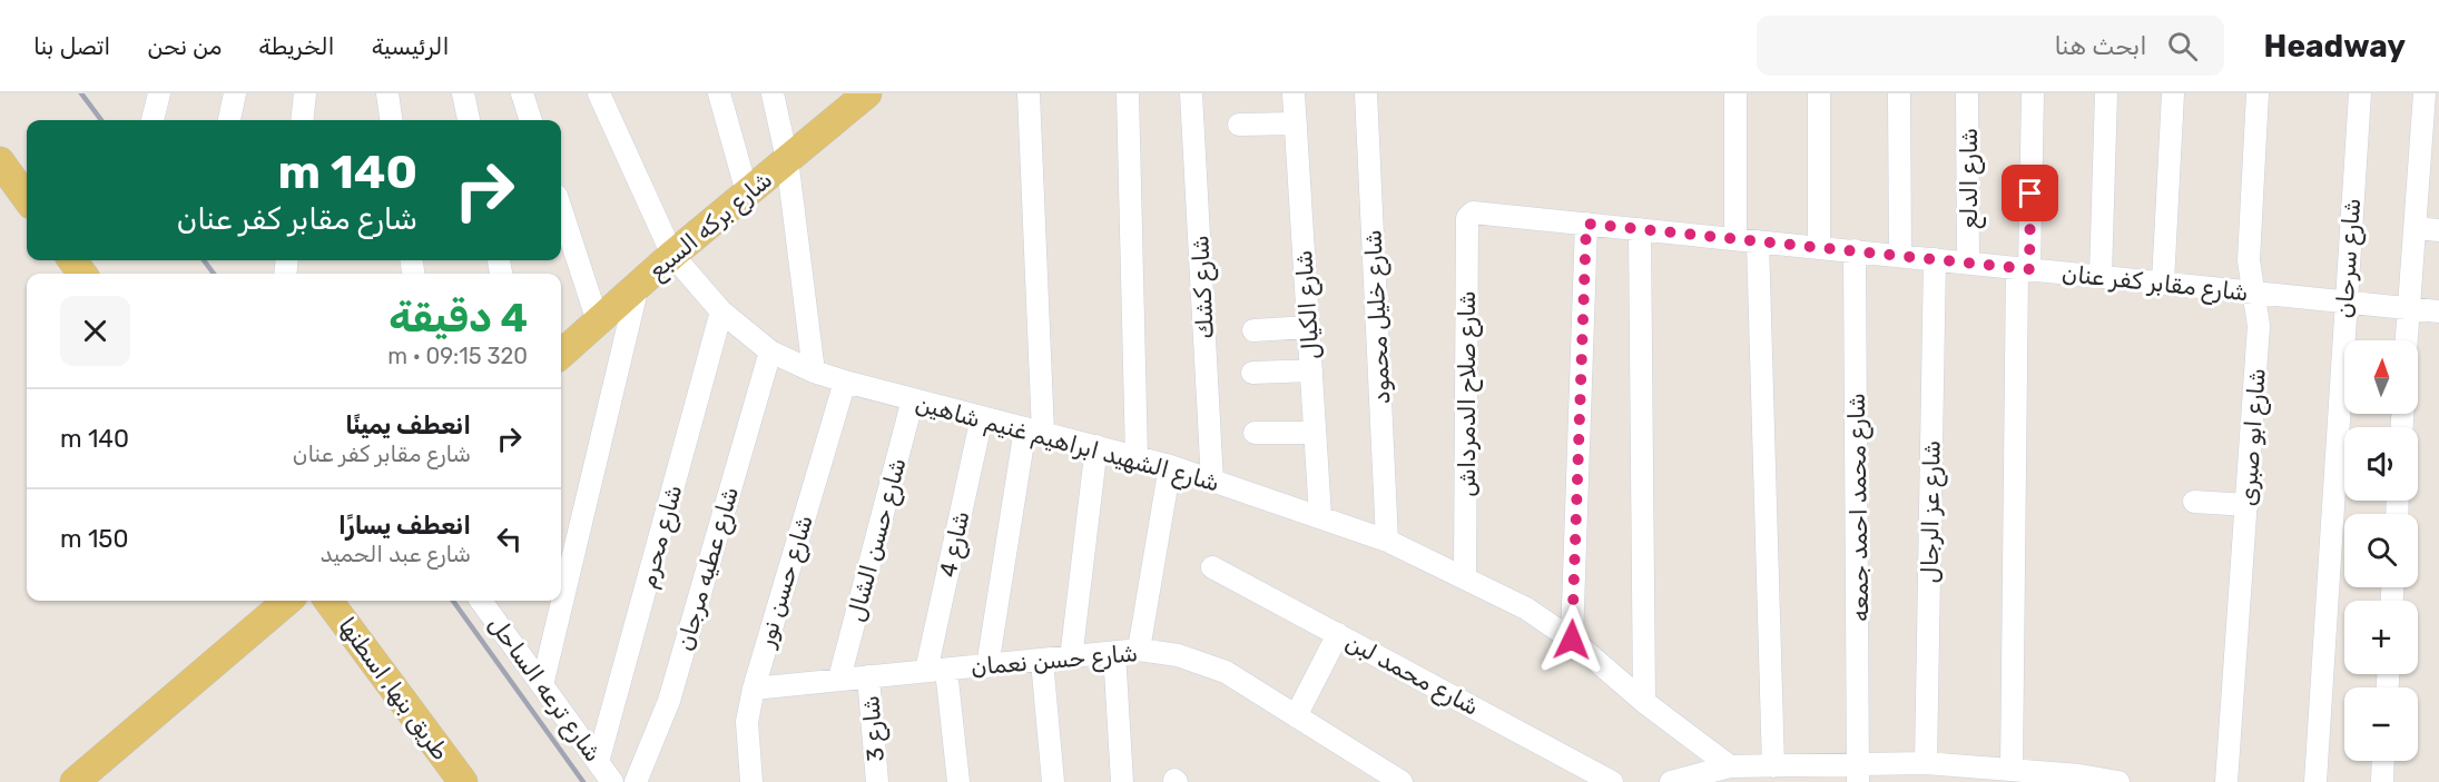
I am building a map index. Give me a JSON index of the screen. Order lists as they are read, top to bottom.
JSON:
{
  "streets": {
    "main road": ["شارع بركه السبع", "طريق بنها, اسطنها"],
    "street": [
      "شارع الدلع",
      "شارع سرحان",
      "شارع مقابر كفر عنان",
      "شارع كشك",
      "شارع الكيال",
      "شارع خليل محمود",
      "شارع صلاح الدمرداش",
      "شارع ابو صبرى",
      "شارع الشهيد ابراهيم غنيم شاهين",
      "شارع محمد احمد جمعه",
      "شارع عز الرجال",
      "شارع محرم",
      "شارع حسن الشال",
      "شارع 4",
      "شارع عطيه مرجان",
      "شارع حسن نور",
      "شارع حسن نعمان",
      "شارع محمد لبن",
      "شارع ترعه الساحل",
      "شارع 3"
    ]
  },
  "crossings": [
    ["شارع الدلع", "شارع مقابر كفر عنان"],
    ["شارع بركه السبع", "شارع الشهيد ابراهيم غنيم شاهين"],
    ["شارع سرحان", "شارع مقابر كفر عنان"],
    ["شارع مقابر كفر عنان", "شارع صلاح الدمرداش"],
    ["شارع مقابر كفر عنان", "شارع ابو صبرى"],
    ["شارع مقابر كفر عنان", "شارع محمد احمد جمعه"],
    ["شارع مقابر كفر عنان", "شارع عز الرجال"],
    ["شارع كشك", "شارع الشهيد ابراهيم غنيم شاهين"],
    ["شارع الكيال", "شارع الشهيد ابراهيم غنيم شاهين"],
    ["شارع خليل محمود", "شارع الشهيد ابراهيم غنيم شاهين"],
    ["شارع صلاح الدمرداش", "شارع الشهيد ابراهيم غنيم شاهين"],
    ["شارع الشهيد ابراهيم غنيم شاهين", "شارع محرم"],
    ["شارع الشهيد ابراهيم غنيم شاهين", "شارع حسن الشال"],
    ["شارع الشهيد ابراهيم غنيم شاهين", "شارع 4"],
    ["شارع الشهيد ابراهيم غنيم شاهين", "شارع عطيه مرجان"],
    ["شارع الشهيد ابراهيم غنيم شاهين", "شارع حسن نور"],
    ["شارع محرم", "شارع ترعه الساحل"],
    ["شارع حسن الشال", "شارع حسن نعمان"],
    ["شارع 4", "شارع حسن نعمان"],
    ["شارع حسن نور", "شارع حسن نعمان"],
    ["شارع حسن نعمان", "شارع 3"]
  ],
  "north": "top",
  "page": {
    "header": "Headway",
    "search": "ابحث هنا",
    "nav": [
      "الرئيسية",
      "الخريطة",
      "من نحن",
      "اتصل بنا"
    ],
    "turn": ["140 m", "شارع مقابر كفر عنان"],
    "heading": ["4 دقيقة", "320 m · 09:15"],
    "map_buttons": ["+", "−"],
    "list": [
      {
        "name": "انعطف يمينًا",
        "note": "شارع مقابر كفر عنان",
        "value": "140 m"
      },
      {
        "name": "انعطف يسارًا",
        "note": "شارع عبد الحميد",
        "value": "150 m"
      }
    ]
  }
}
